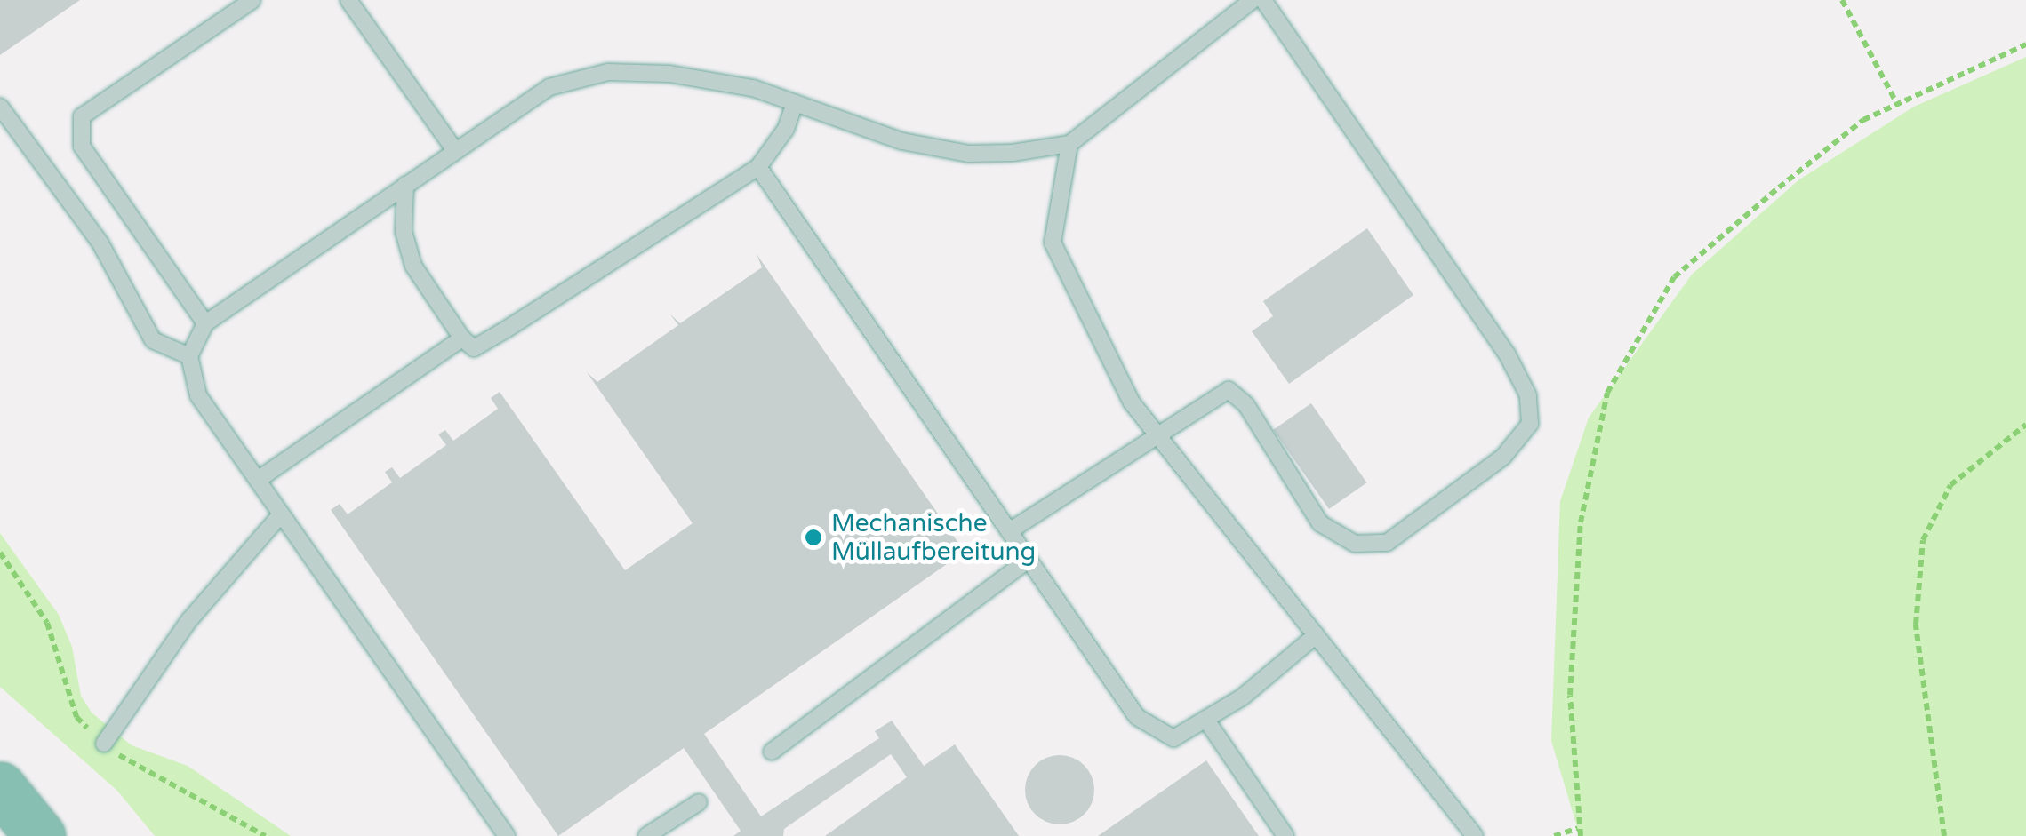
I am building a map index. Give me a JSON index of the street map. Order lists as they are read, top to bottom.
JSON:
{
  "places": ["Mechanische Müllaufbereitung"]
}
